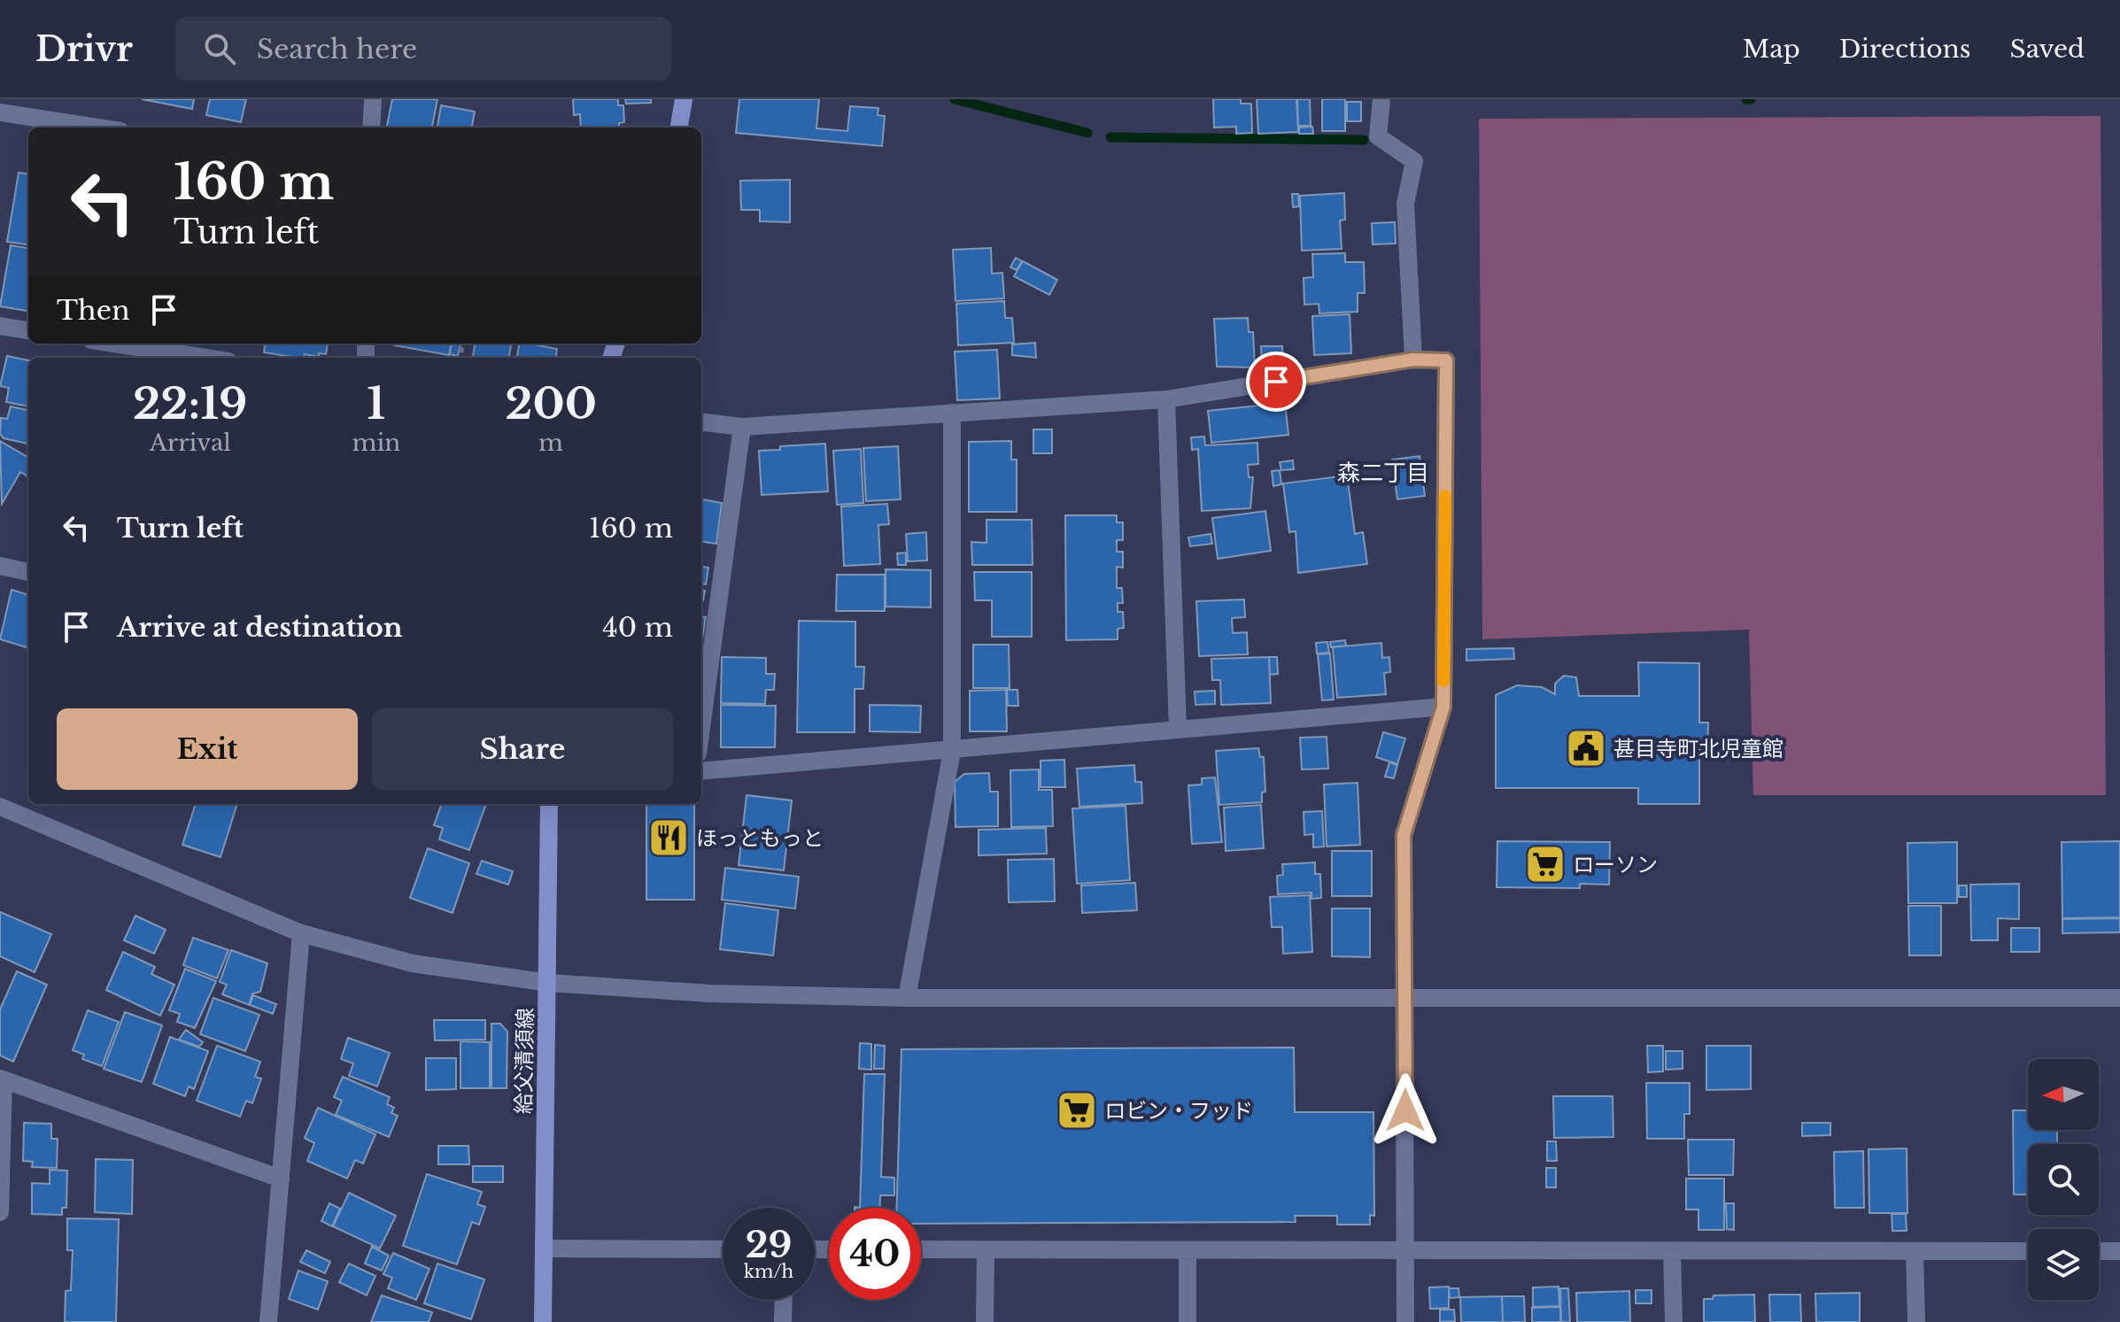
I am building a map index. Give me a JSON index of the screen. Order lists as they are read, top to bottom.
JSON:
{
  "streets": {
    "main road": ["給父清須線"]
  },
  "districts": ["森二丁目"],
  "places": {
    "public building": ["甚目寺町北児童館"],
    "restaurant": ["ほっともっと"],
    "supermarket": ["ローソン", "ロビン・フッド"]
  },
  "north": "left",
  "page": {
    "header": "Drivr",
    "search": "Search here",
    "nav": ["Map", "Directions", "Saved"],
    "turn": ["160 m", "Turn left"],
    "then": "Then",
    "eta": [
      "22:19",
      "Arrival",
      "1",
      "min",
      "200",
      "m"
    ],
    "list": [
      {
        "name": "Turn left",
        "value": "160 m"
      },
      {
        "name": "Arrive at destination",
        "value": "40 m"
      }
    ],
    "buttons": ["Exit", "Share"],
    "speed": "29 km/h",
    "limit": "40"
  }
}
